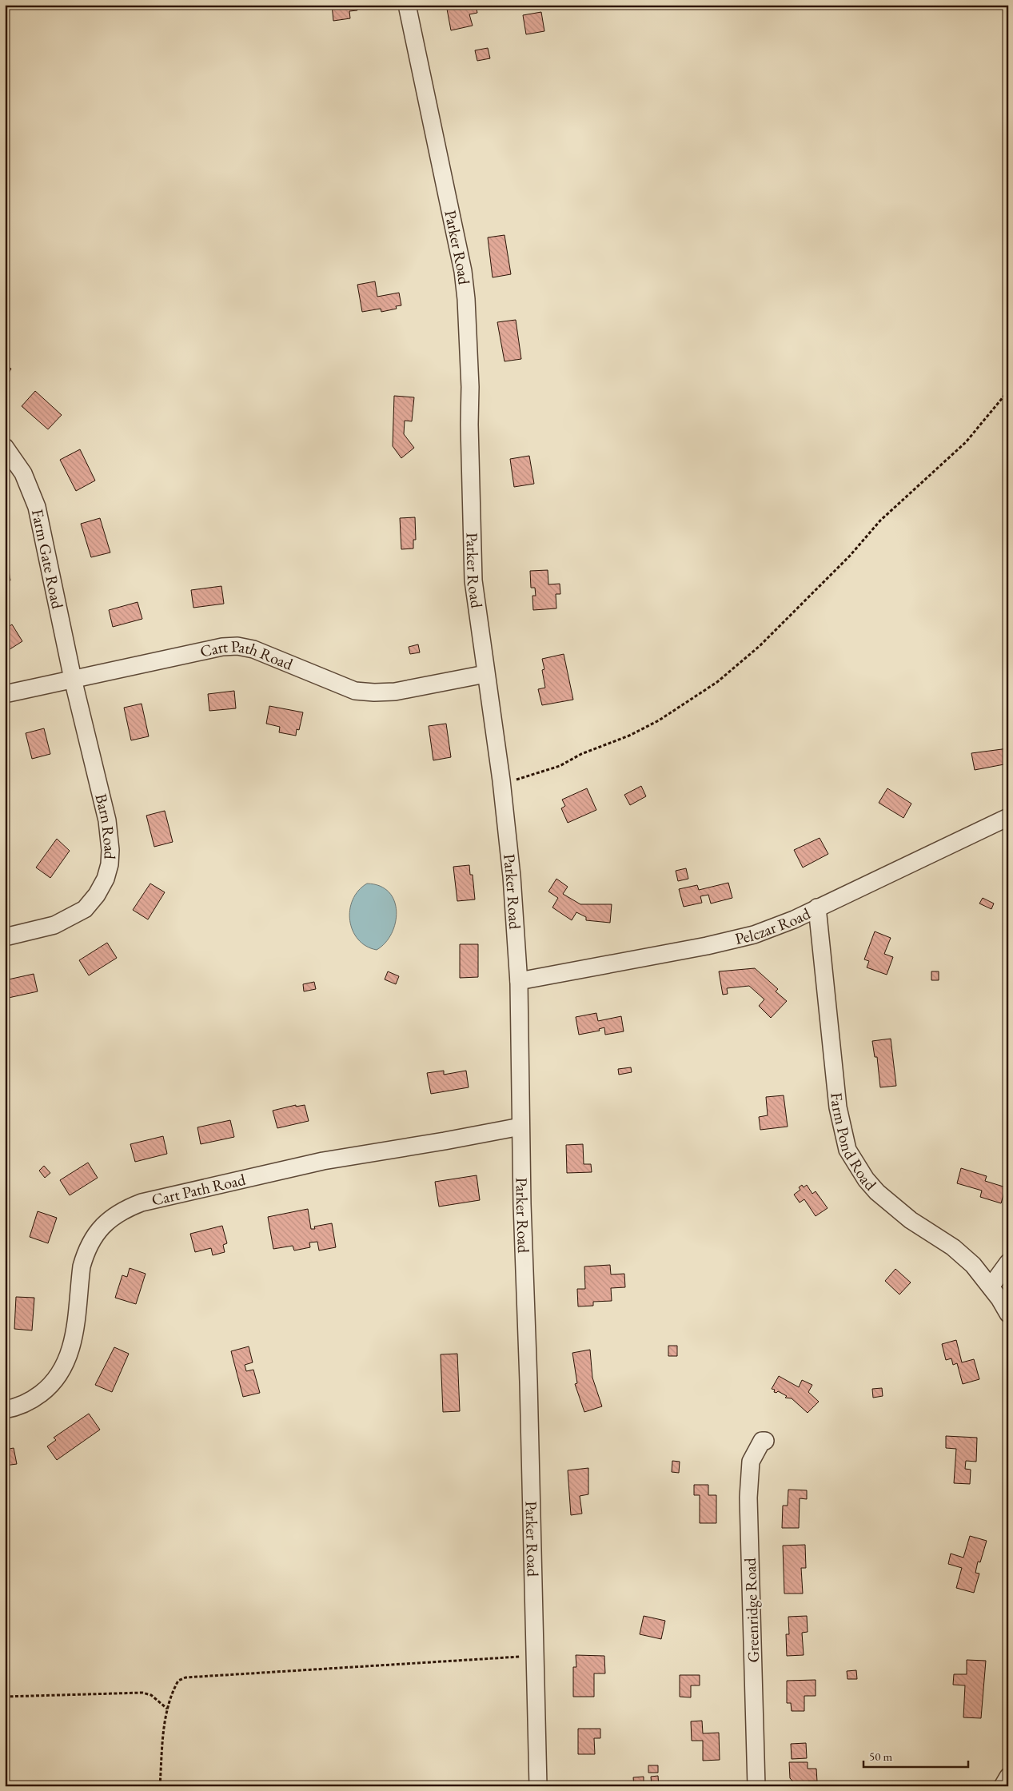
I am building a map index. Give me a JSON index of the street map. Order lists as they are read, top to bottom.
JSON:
{
  "streets": {
    "street": [
      "Parker Road",
      "Farm Gate Road",
      "Cart Path Road",
      "Barn Road",
      "Pelczar Road",
      "Farm Pond Road",
      "Greenridge Road"
    ]
  },
  "crossings": [
    ["Parker Road", "Cart Path Road"],
    ["Parker Road", "Pelczar Road"],
    ["Farm Gate Road", "Cart Path Road"],
    ["Farm Gate Road", "Barn Road"],
    ["Cart Path Road", "Barn Road"],
    ["Pelczar Road", "Farm Pond Road"]
  ],
  "scale_bar": "50 m"
}
